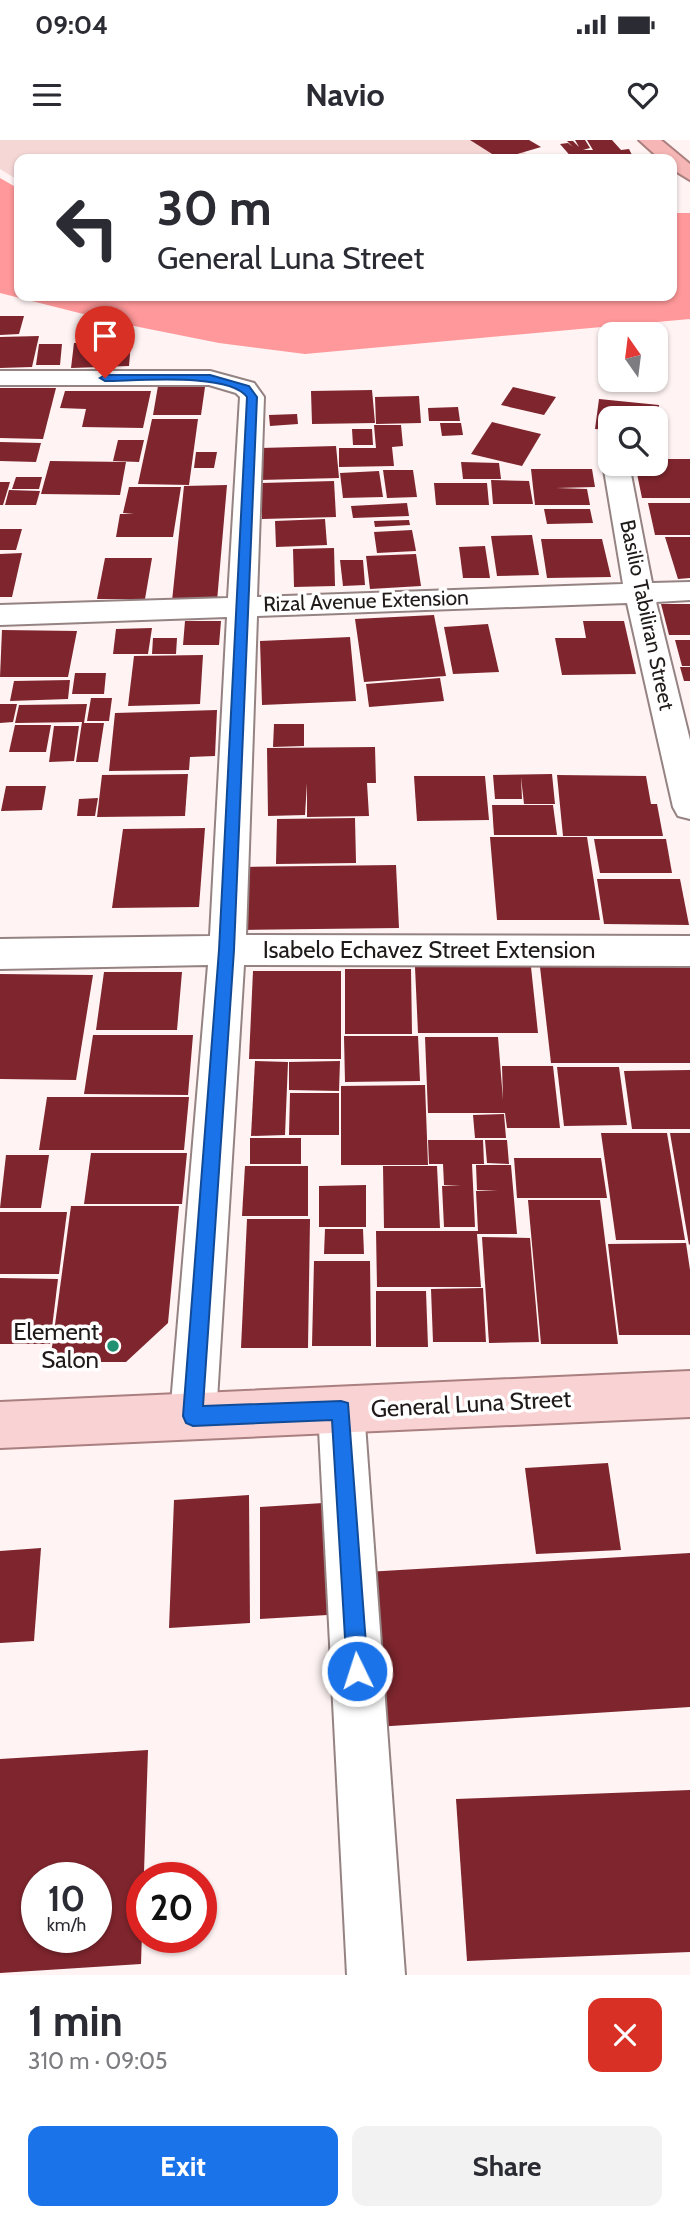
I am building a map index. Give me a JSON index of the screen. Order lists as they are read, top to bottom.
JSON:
{
  "streets": {
    "main road": ["General Luna Street"],
    "street": ["Rizal Avenue Extension", "Basilio Tabiliran Street", "Isabelo Echavez Street Extension"]
  },
  "crossings": [
    ["Rizal Avenue Extension", "Basilio Tabiliran Street"]
  ],
  "places": ["Element Salon"],
  "north": "top",
  "page": {
    "status": "09:04",
    "header": "Navio",
    "turn": ["30 m", "General Luna Street"],
    "speed": "10 km/h",
    "limit": "20",
    "heading": ["1 min", "310 m · 09:05"],
    "buttons": ["Exit", "Share"]
  }
}
